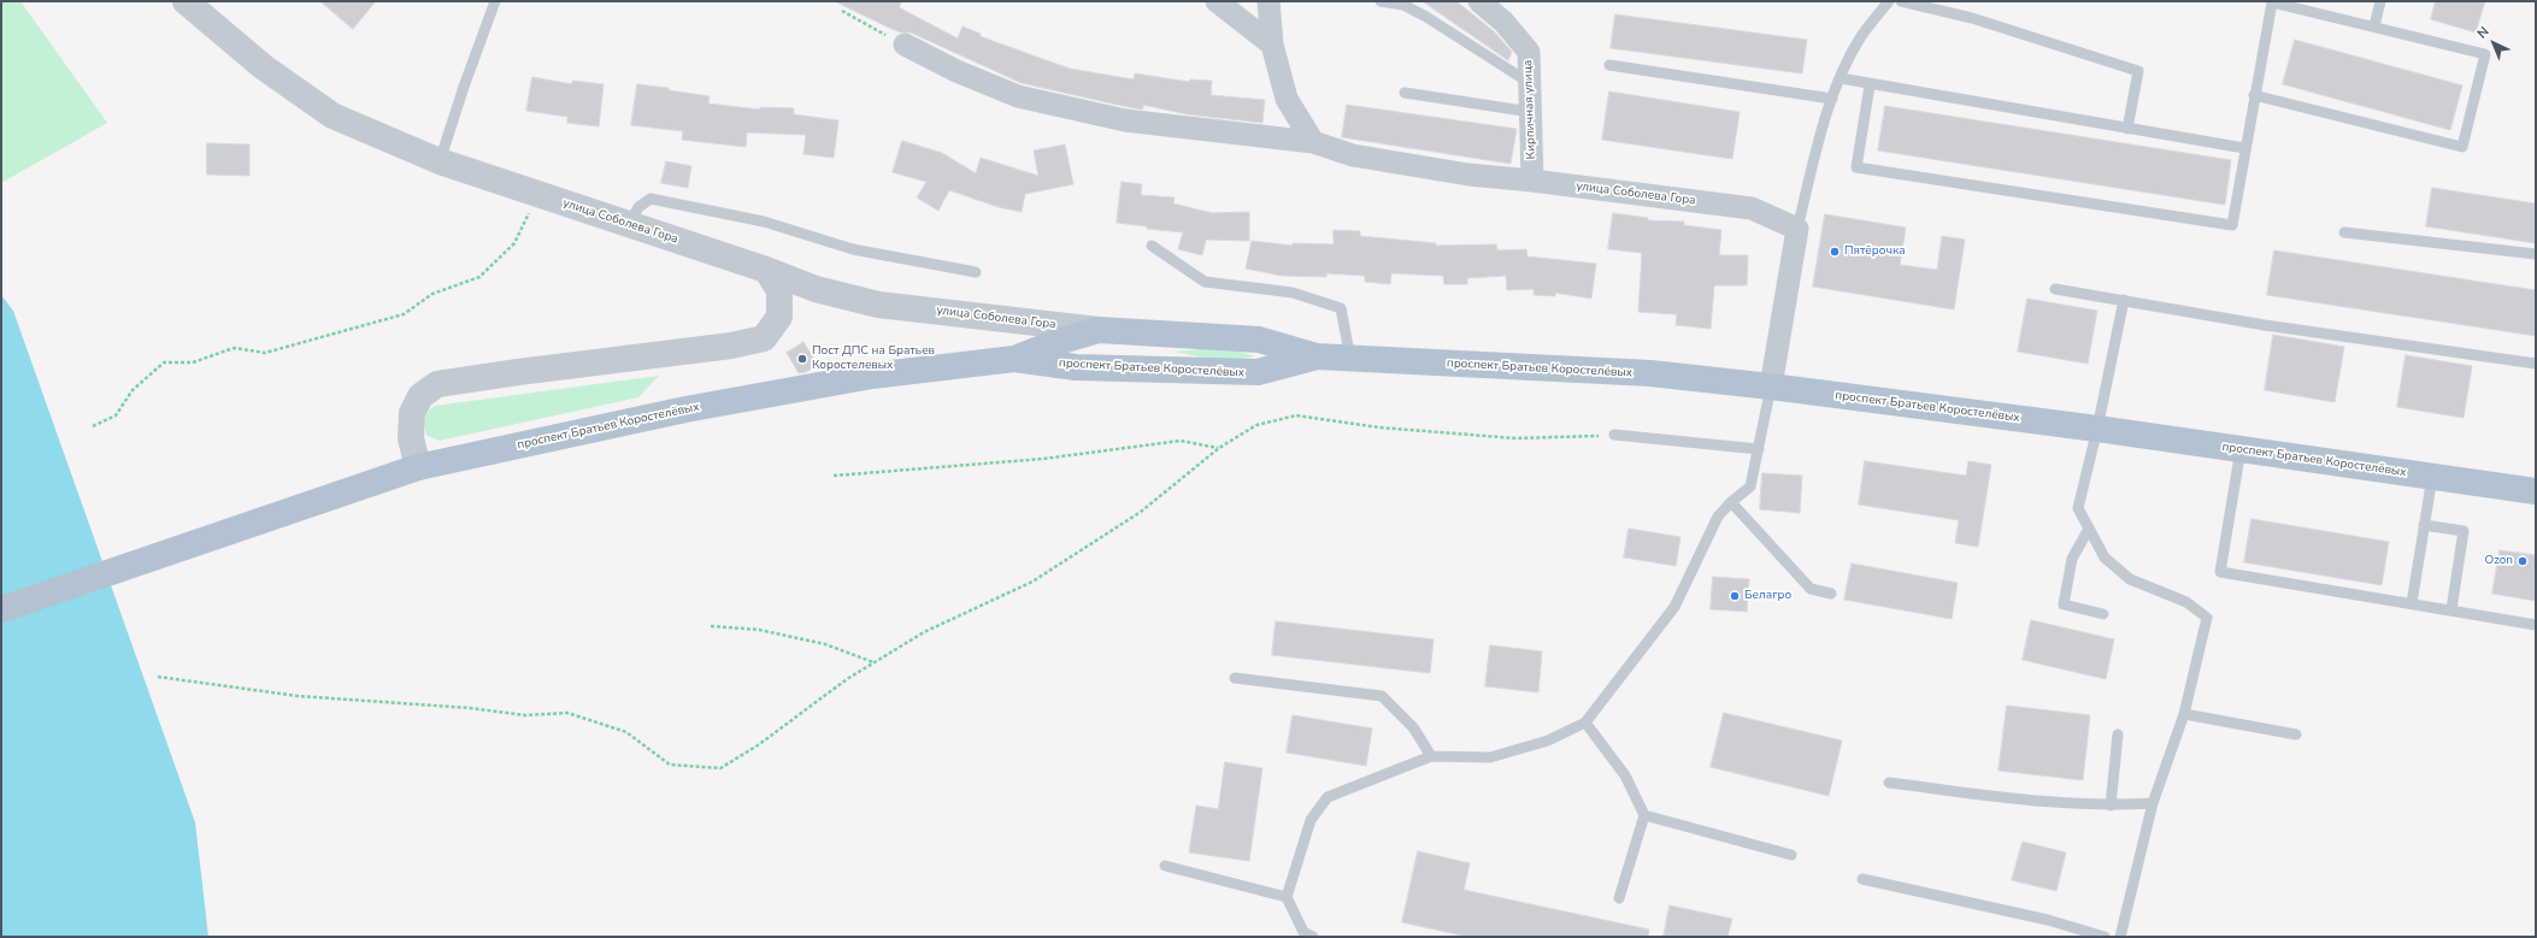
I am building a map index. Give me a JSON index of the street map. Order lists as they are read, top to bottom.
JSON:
{
  "streets": {
    "main road": ["проспект Братьев Коростелёвых"],
    "street": ["Кирпичная улица", "улица Соболева Гора"]
  },
  "crossings": [
    ["Кирпичная улица", "улица Соболева Гора"],
    ["улица Соболева Гора", "проспект Братьев Коростелёвых"]
  ],
  "places": [
    "Пятёрочка",
    "Пост ДПС на Братьев Коростелевых",
    "Ozon",
    "Белагро"
  ],
  "north": "top left"
}
